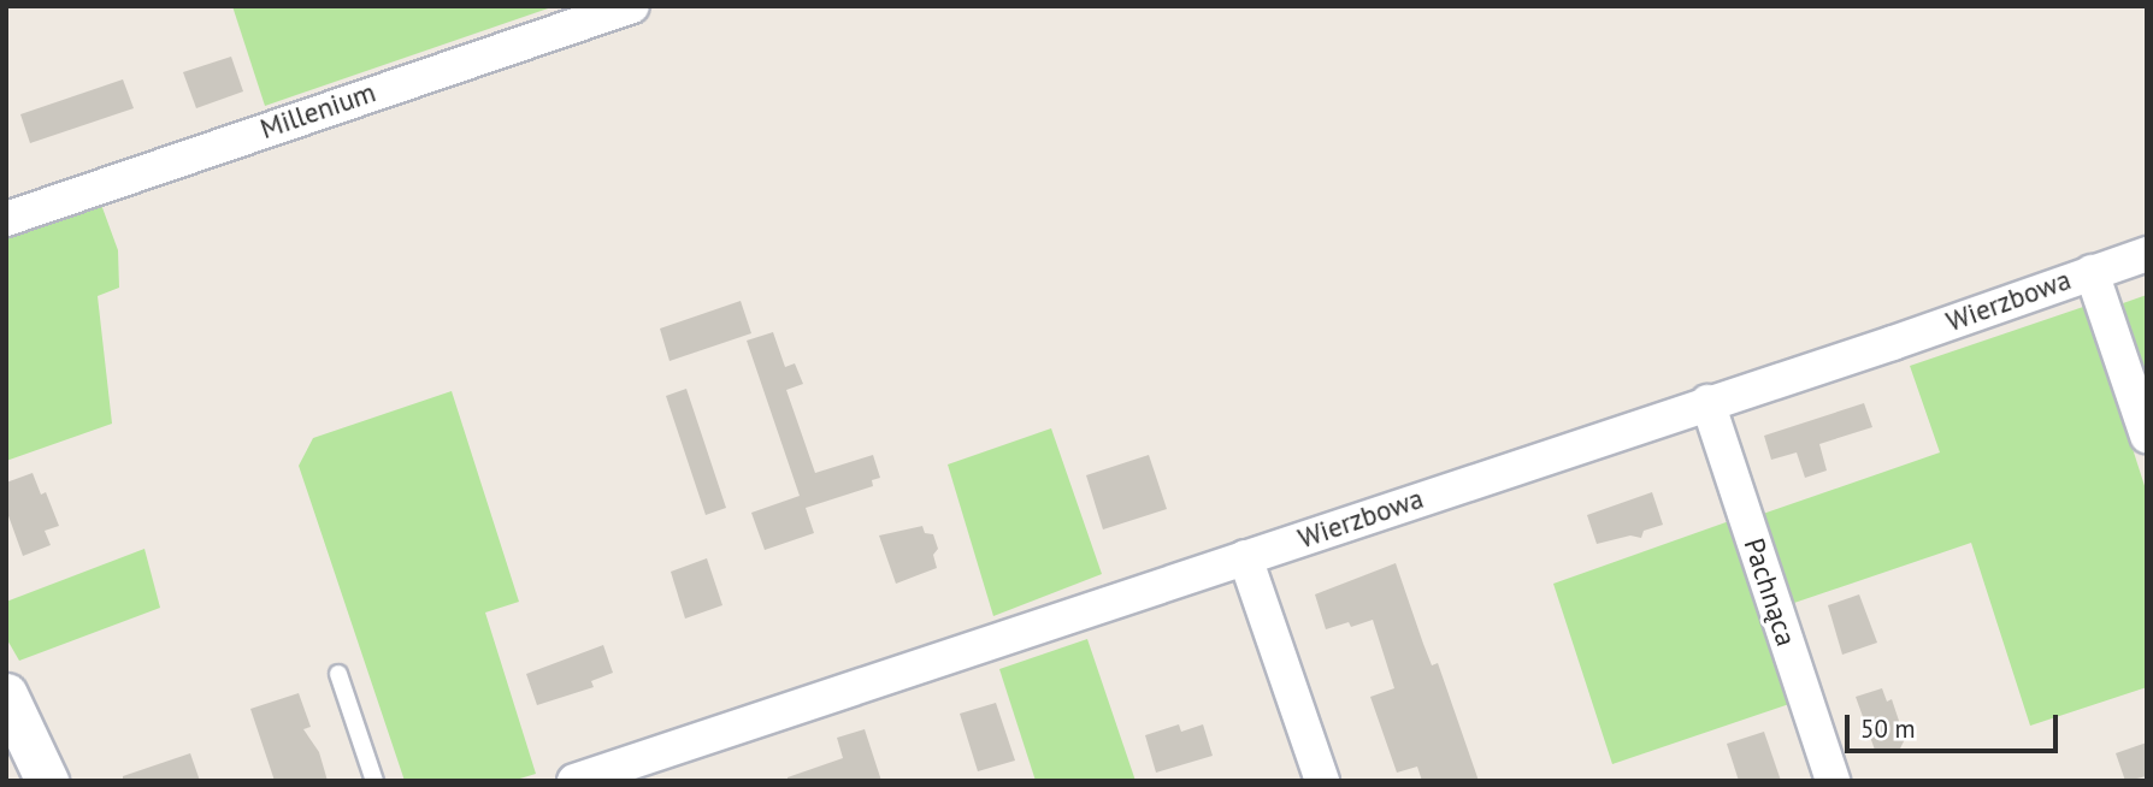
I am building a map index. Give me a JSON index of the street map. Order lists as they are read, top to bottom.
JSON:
{
  "streets": {
    "street": ["Millenium", "Wierzbowa", "Pachnąca"]
  },
  "crossings": [
    ["Wierzbowa", "Pachnąca"]
  ],
  "scale_bar": "50 m"
}
